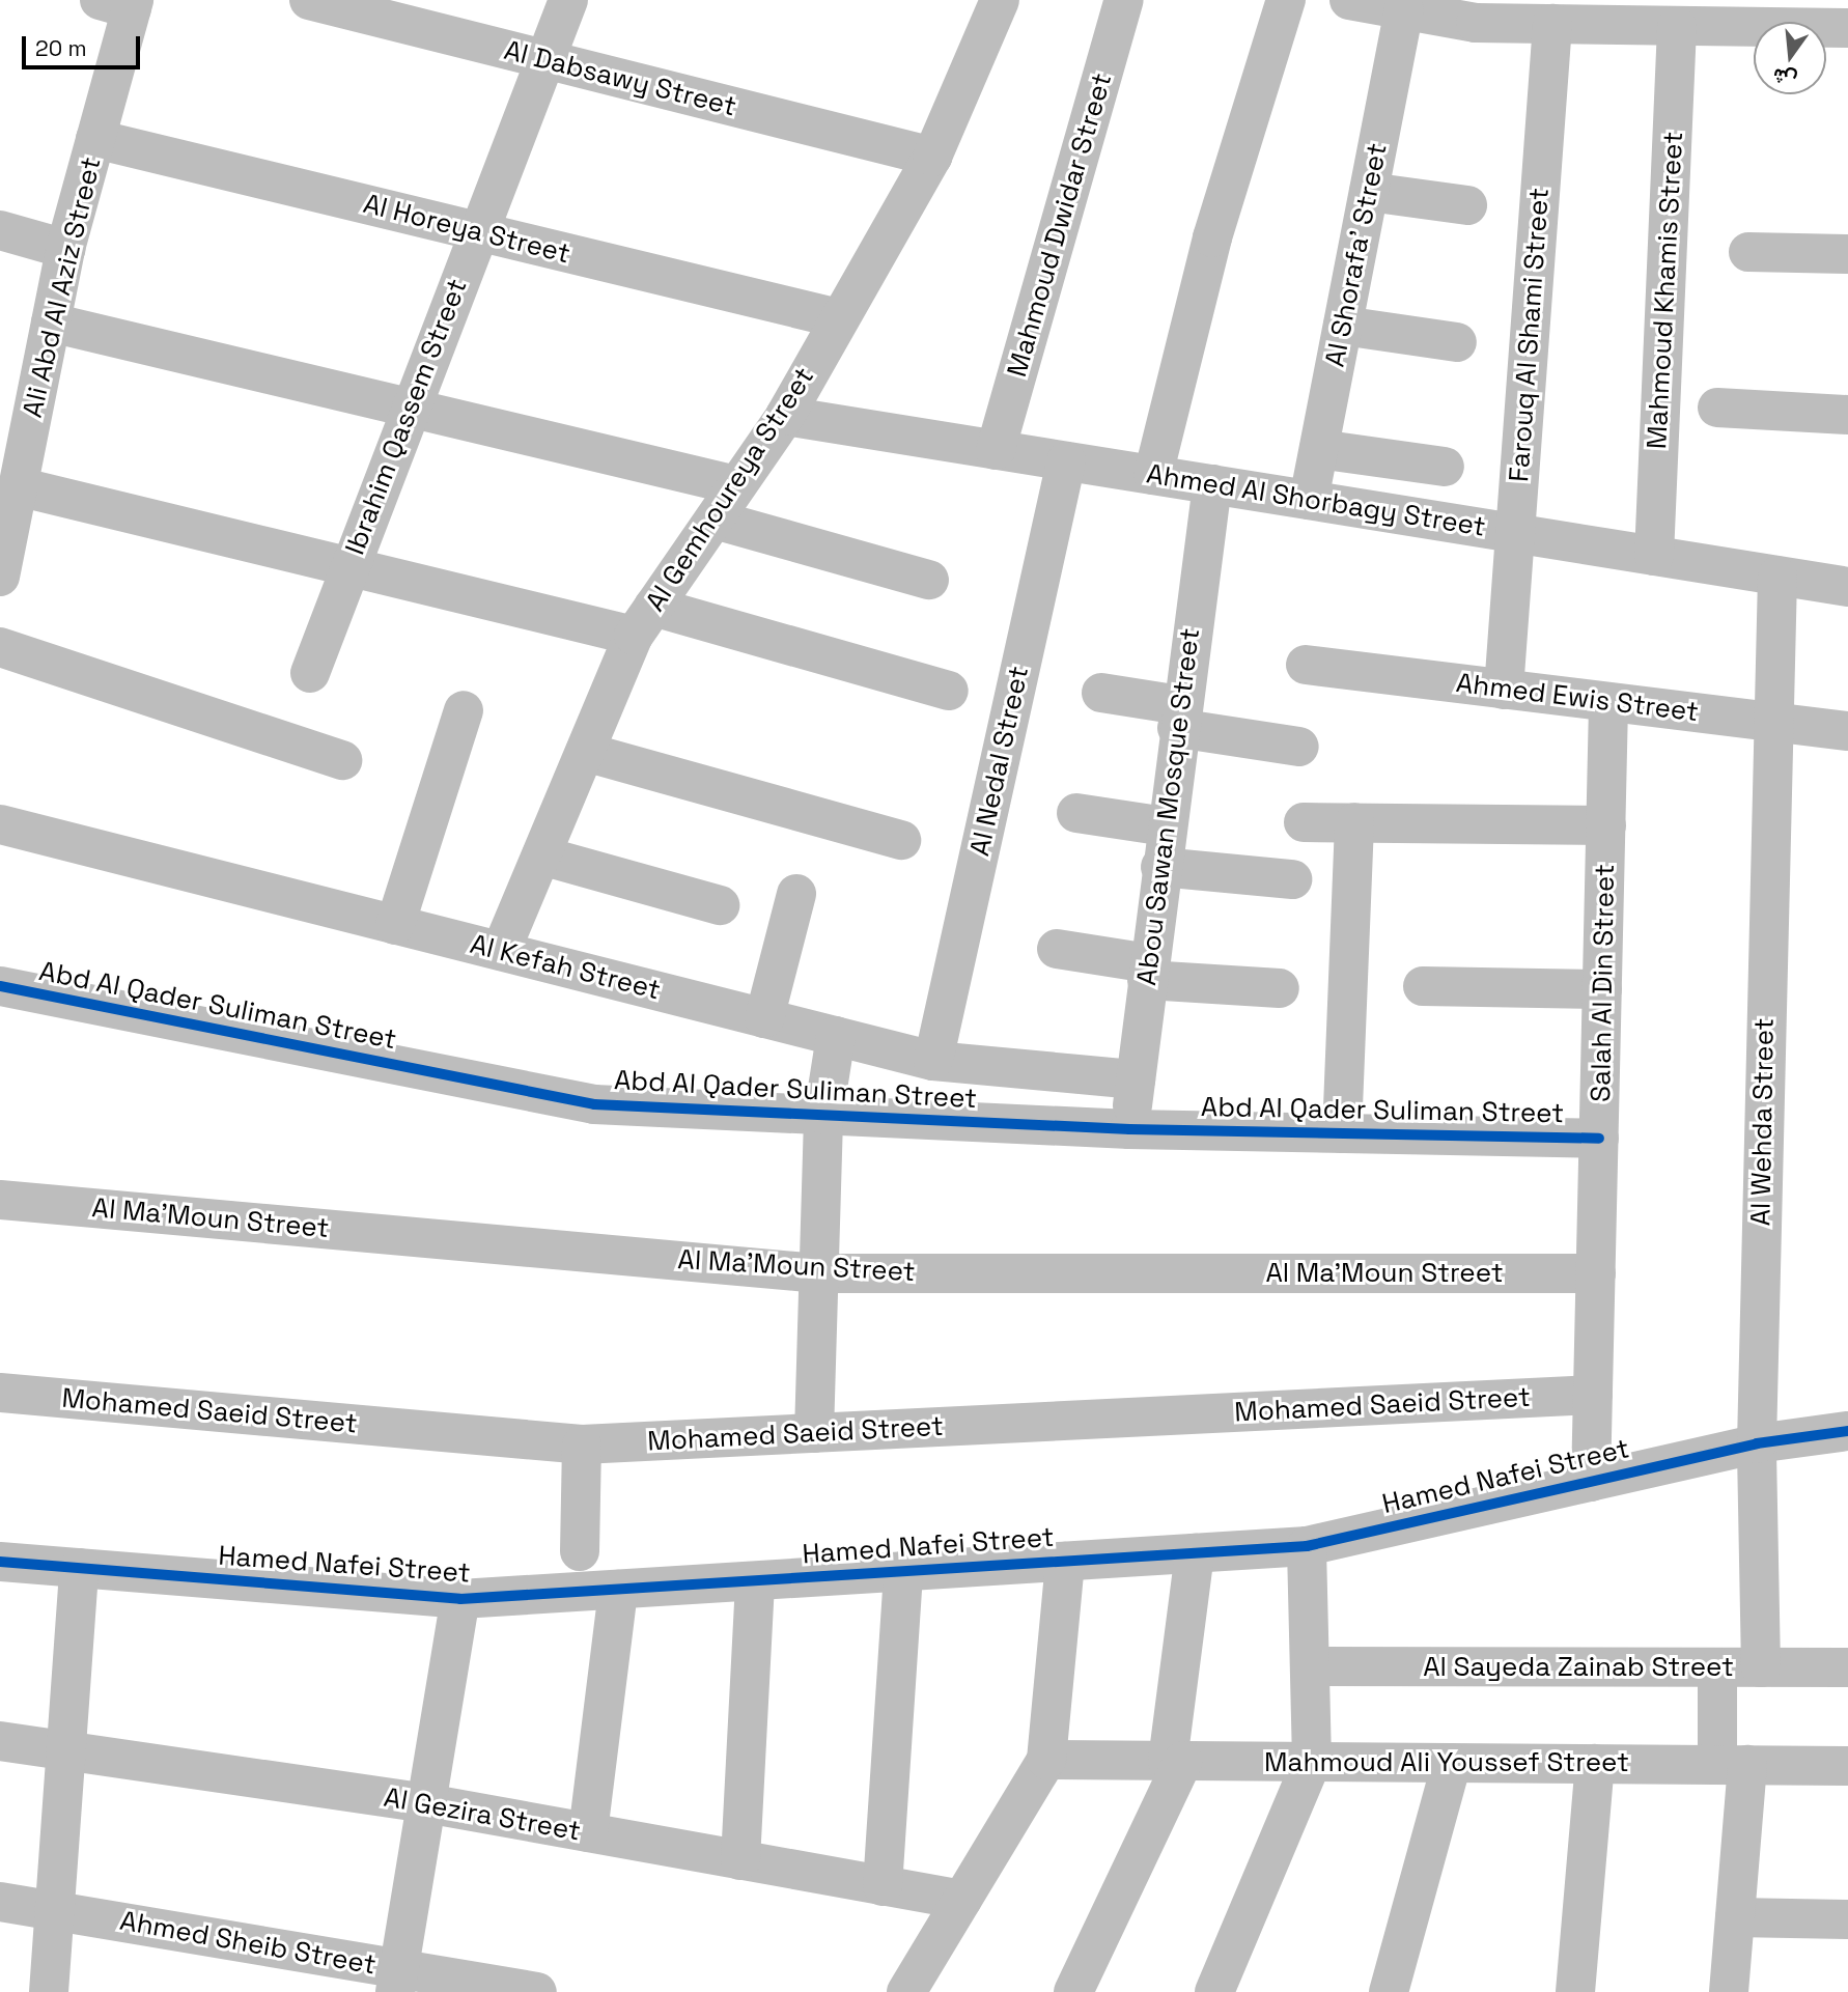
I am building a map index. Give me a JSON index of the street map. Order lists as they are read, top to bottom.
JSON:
{
  "streets": {
    "street": [
      "Al Dabsawy Street",
      "Mahmoud Dwidar Street",
      "Al Horeya Street",
      "Al Shorafa' Street",
      "Ali Abd Al Aziz Street",
      "Mahmoud Khamis Street",
      "Farouq Al Shami Street",
      "Ibrahim Qassem Street",
      "Al Gemhoureya Street",
      "Ahmed Al Shorbagy Street",
      "Ahmed Ewis Street",
      "Al Nedal Street",
      "Abou Sawan Mosque Street",
      "Al Kefah Street",
      "Salah Al Din Street",
      "Abd Al Qader Suliman Street",
      "Al Wehda Street",
      "Al Ma'Moun Street",
      "Mohamed Saeid Street",
      "Hamed Nafei Street",
      "Al Sayeda Zainab Street",
      "Mahmoud Ali Youssef Street",
      "Al Gezira Street",
      "Ahmed Sheib Street"
    ]
  },
  "crossings": [
    ["Al Dabsawy Street", "Ibrahim Qassem Street"],
    ["Al Dabsawy Street", "Al Gemhoureya Street"],
    ["Mahmoud Dwidar Street", "Ahmed Al Shorbagy Street"],
    ["Al Horeya Street", "Ali Abd Al Aziz Street"],
    ["Al Horeya Street", "Ibrahim Qassem Street"],
    ["Al Horeya Street", "Al Gemhoureya Street"],
    ["Al Shorafa' Street", "Ahmed Al Shorbagy Street"],
    ["Mahmoud Khamis Street", "Ahmed Al Shorbagy Street"],
    ["Farouq Al Shami Street", "Ahmed Al Shorbagy Street"],
    ["Farouq Al Shami Street", "Ahmed Ewis Street"],
    ["Al Gemhoureya Street", "Ahmed Al Shorbagy Street"],
    ["Al Gemhoureya Street", "Al Kefah Street"],
    ["Ahmed Al Shorbagy Street", "Al Nedal Street"],
    ["Ahmed Al Shorbagy Street", "Abou Sawan Mosque Street"],
    ["Ahmed Al Shorbagy Street", "Al Wehda Street"],
    ["Ahmed Ewis Street", "Salah Al Din Street"],
    ["Ahmed Ewis Street", "Al Wehda Street"],
    ["Al Nedal Street", "Al Kefah Street"],
    ["Abou Sawan Mosque Street", "Al Kefah Street"],
    ["Abou Sawan Mosque Street", "Abd Al Qader Suliman Street"],
    ["Salah Al Din Street", "Abd Al Qader Suliman Street"],
    ["Salah Al Din Street", "Al Ma'Moun Street"],
    ["Salah Al Din Street", "Mohamed Saeid Street"],
    ["Salah Al Din Street", "Hamed Nafei Street"],
    ["Al Wehda Street", "Hamed Nafei Street"],
    ["Al Wehda Street", "Al Sayeda Zainab Street"]
  ],
  "scale_bar": "20 m",
  "north": "bottom"
}
